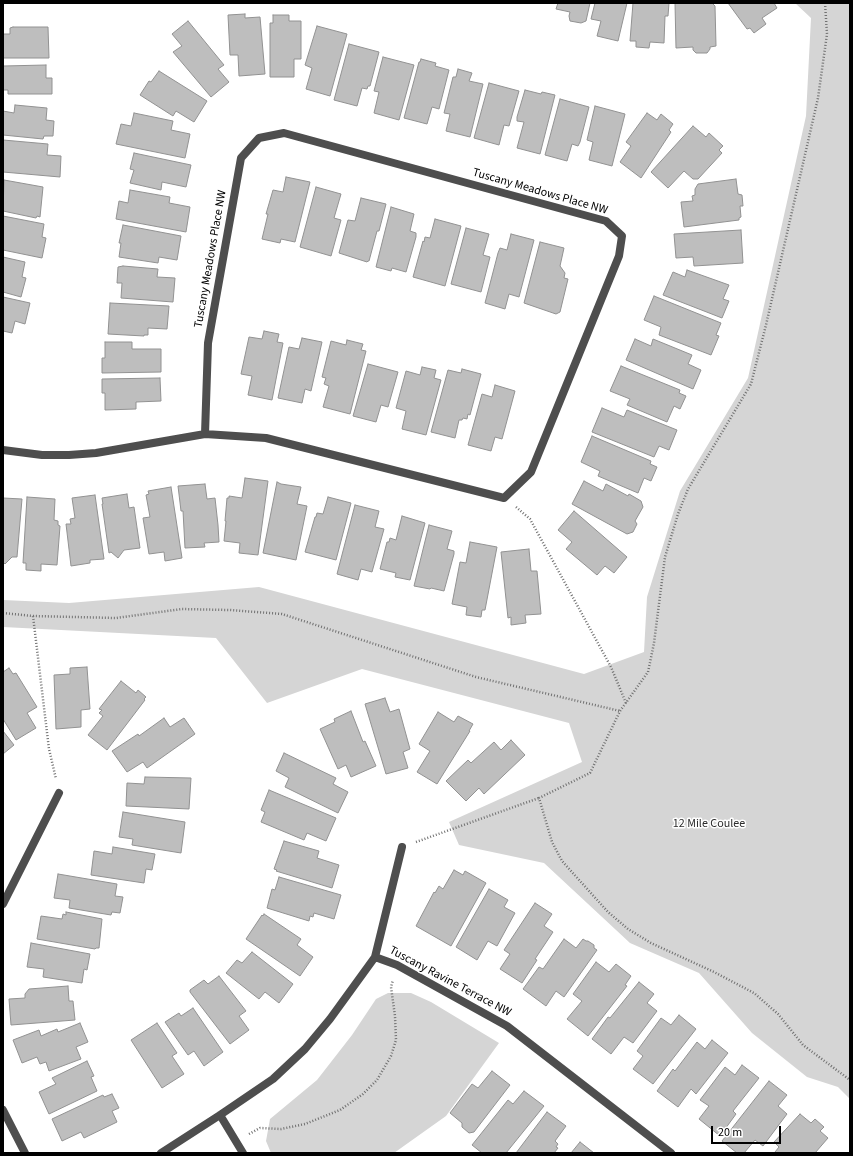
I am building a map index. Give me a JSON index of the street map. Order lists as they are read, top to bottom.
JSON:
{
  "streets": {
    "street": ["Tuscany Meadows Place NW", "Tuscany Ravine Terrace NW"]
  },
  "parks": ["12 Mile Coulee"],
  "scale_bar": "20 m"
}
